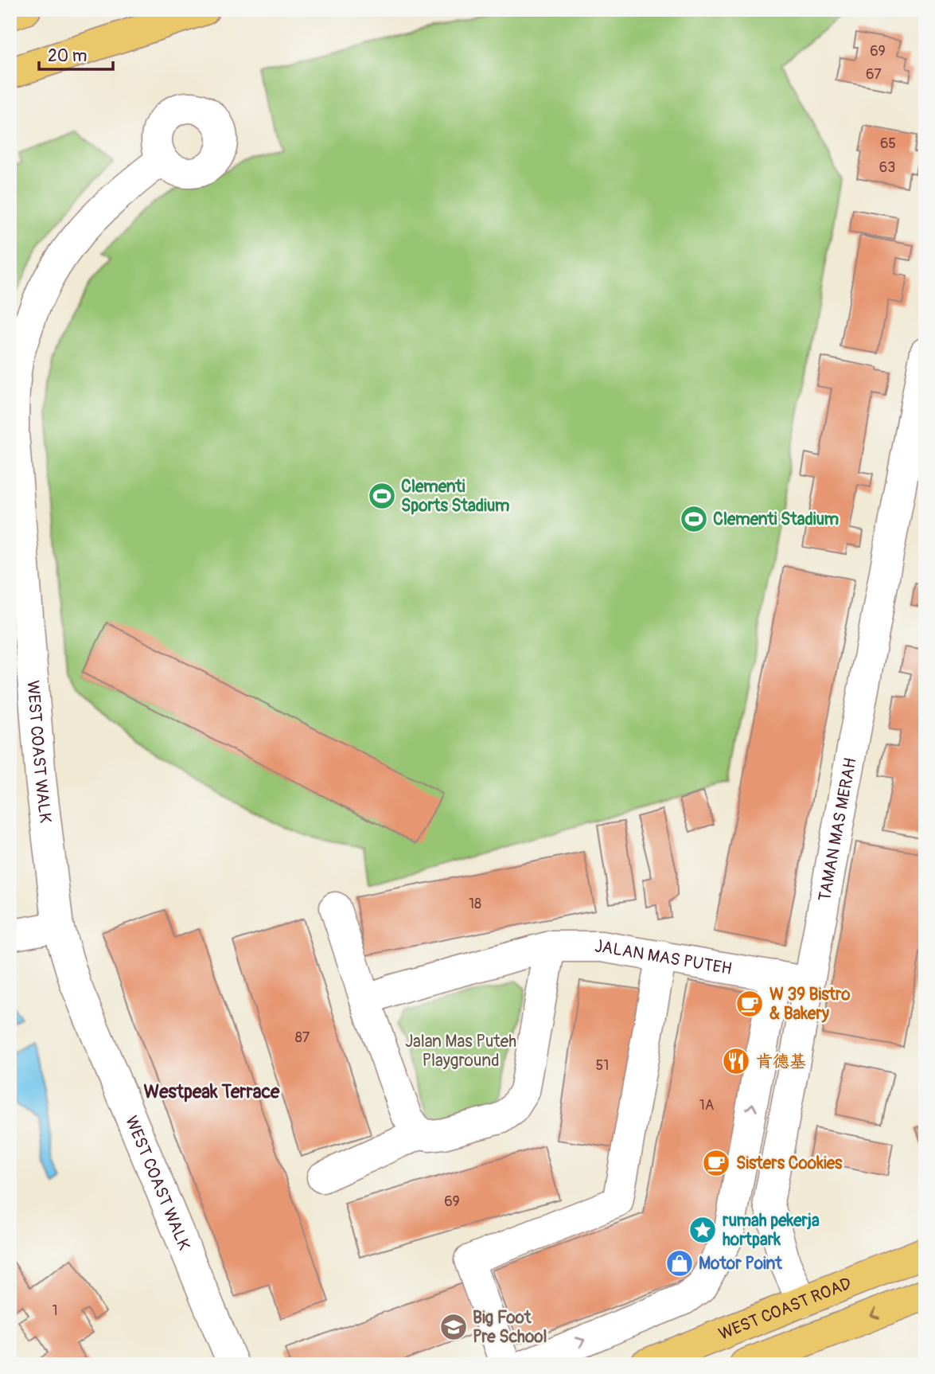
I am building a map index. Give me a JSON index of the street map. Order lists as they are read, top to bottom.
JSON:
{
  "streets": {
    "main road": ["WEST COAST ROAD"],
    "street": ["WEST COAST WALK", "TAMAN MAS MERAH", "JALAN MAS PUTEH"]
  },
  "crossings": [
    ["TAMAN MAS MERAH", "JALAN MAS PUTEH"],
    ["TAMAN MAS MERAH", "WEST COAST ROAD"]
  ],
  "districts": ["Westpeak Terrace"],
  "parks": ["Jalan Mas Puteh Playground"],
  "places": {
    "sports": ["Clementi Sports Stadium", "Clementi Stadium"],
    "cafe": ["W 39 Bistro & Bakery", "Sisters Cookies"],
    "restaurant": ["肯德基"],
    "place": ["rumah pekerja hortpark"],
    "shop": ["Motor Point"],
    "school or university": ["Big Foot Pre School"]
  },
  "house_numbers": [
    "69",
    "67",
    "65",
    "63",
    "18",
    "87",
    "51",
    "1A",
    "69",
    "1"
  ],
  "scale_bar": "20 m"
}
